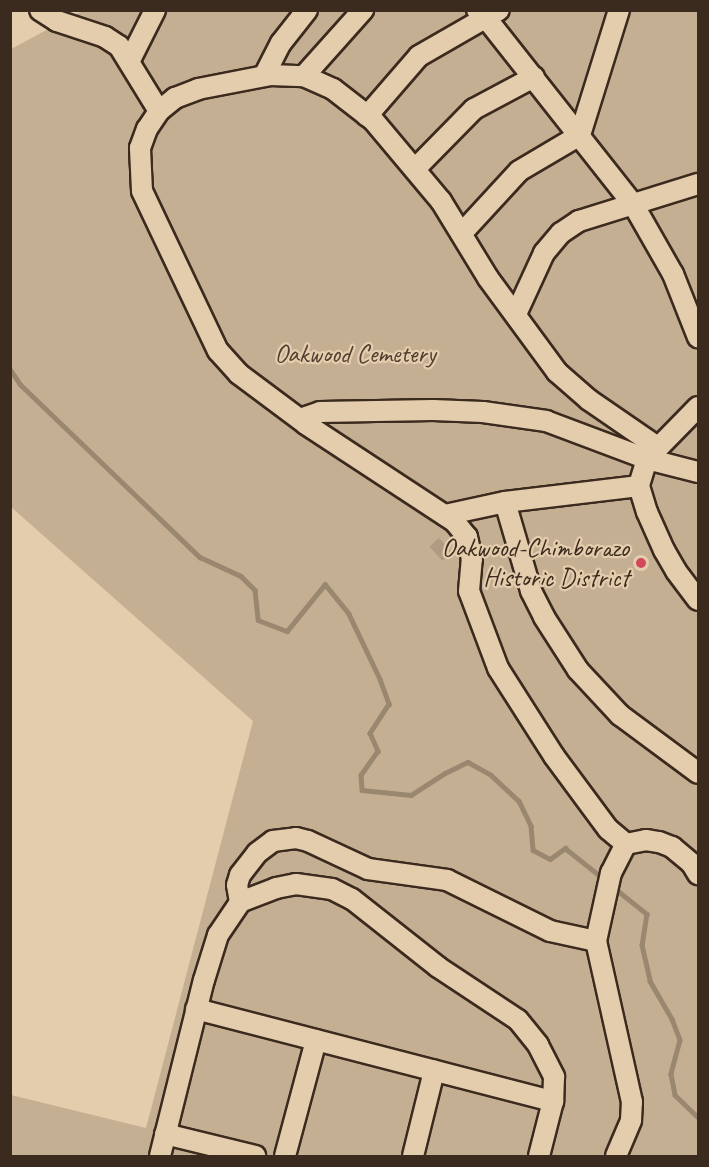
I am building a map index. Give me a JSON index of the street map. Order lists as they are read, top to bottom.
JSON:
{
  "parks": ["Oakwood Cemetery"],
  "places": ["Oakwood-Chimborazo Historic District"]
}
